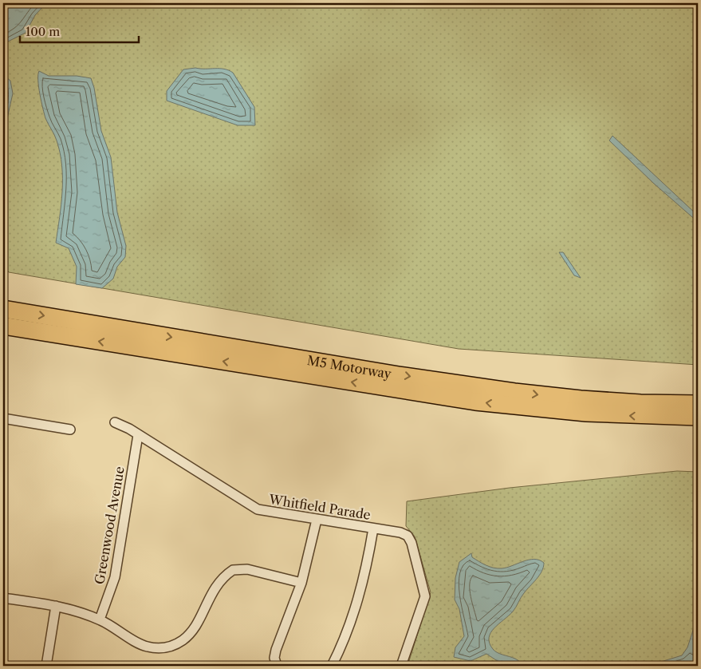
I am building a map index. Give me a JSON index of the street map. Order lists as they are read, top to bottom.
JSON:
{
  "streets": {
    "highway": ["M5 Motorway"],
    "street": ["Whitfield Parade", "Greenwood Avenue"]
  },
  "crossings": [
    ["Whitfield Parade", "Greenwood Avenue"]
  ],
  "scale_bar": "100 m"
}
